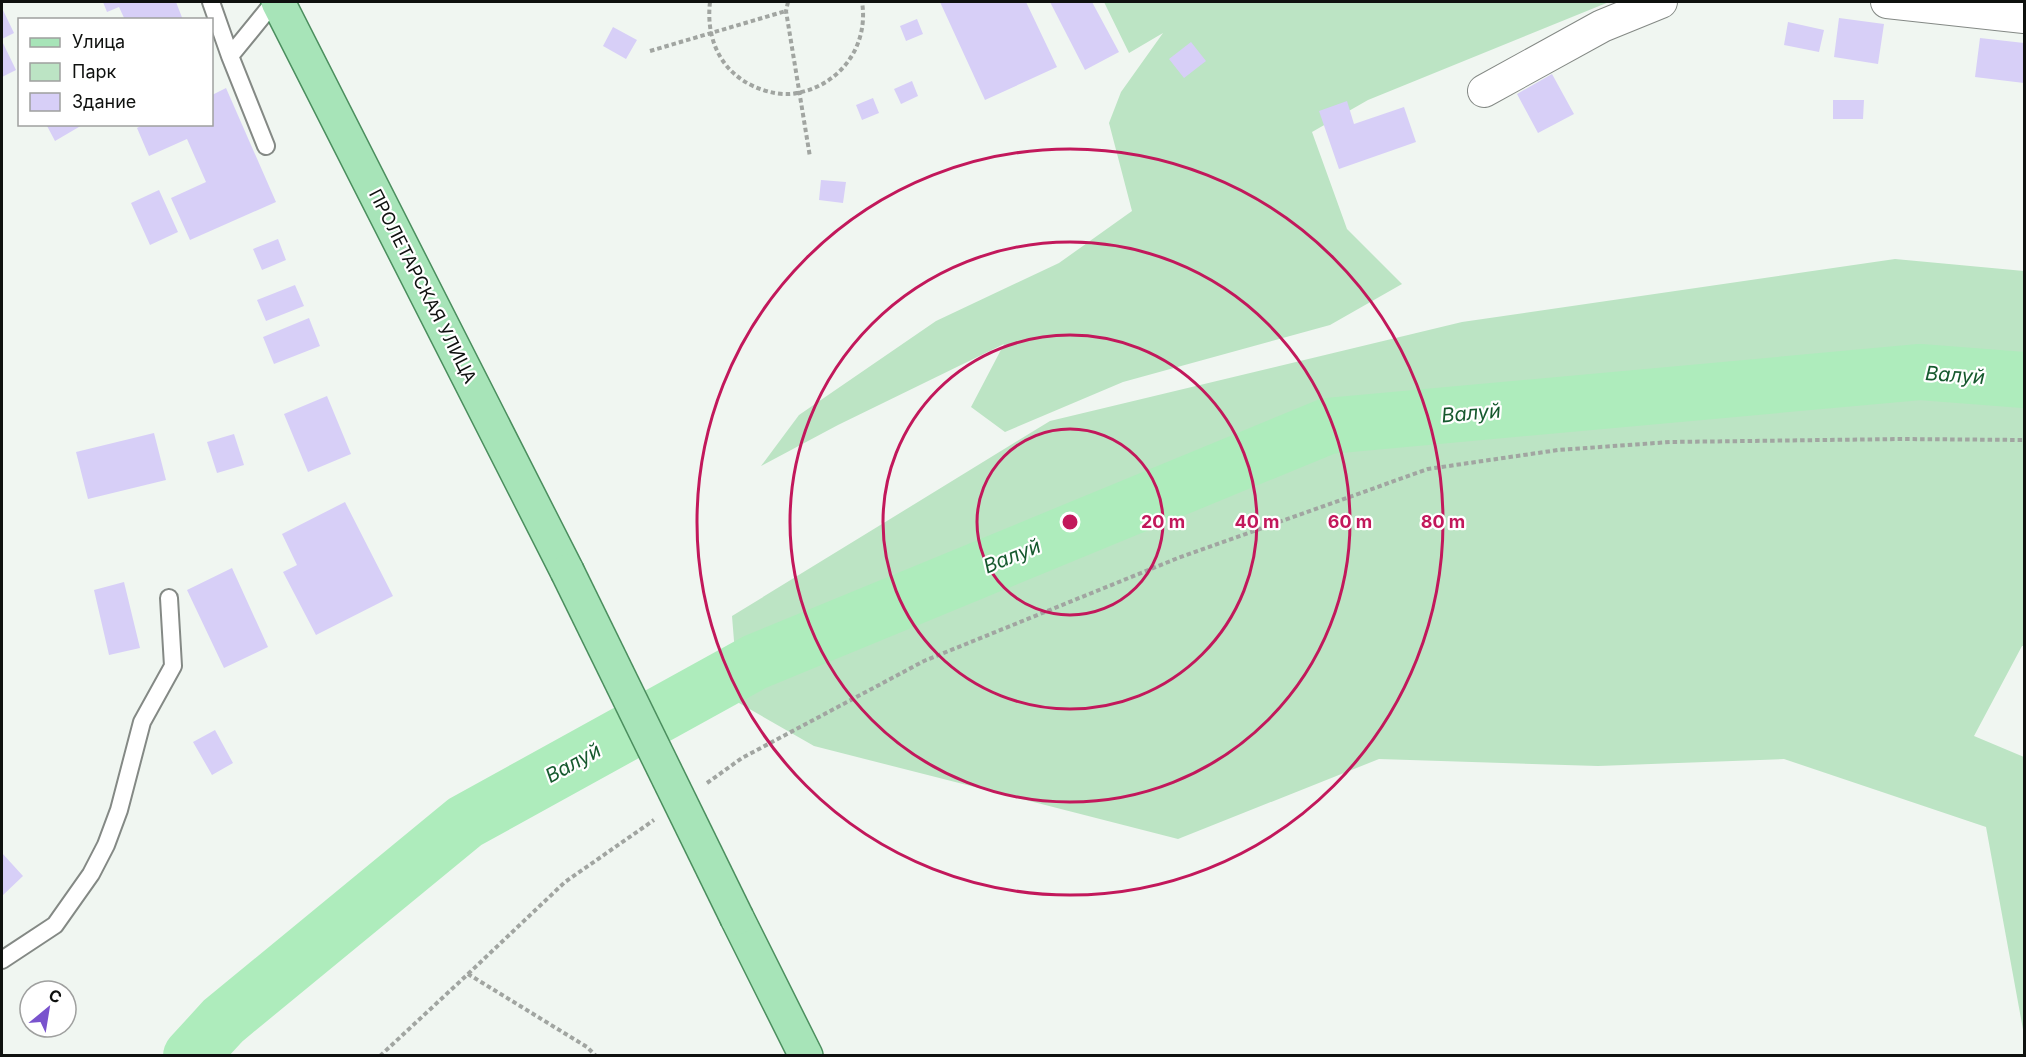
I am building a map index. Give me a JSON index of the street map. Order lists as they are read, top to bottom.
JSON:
{
  "streets": {
    "main road": ["ПРОЛЕТАРСКАЯ УЛИЦА"]
  },
  "water": ["Валуй"],
  "legend": ["Улица", "Парк", "Здание"],
  "north": "top right",
  "rings": [
    "20 m",
    "40 m",
    "60 m",
    "80 m"
  ]
}
